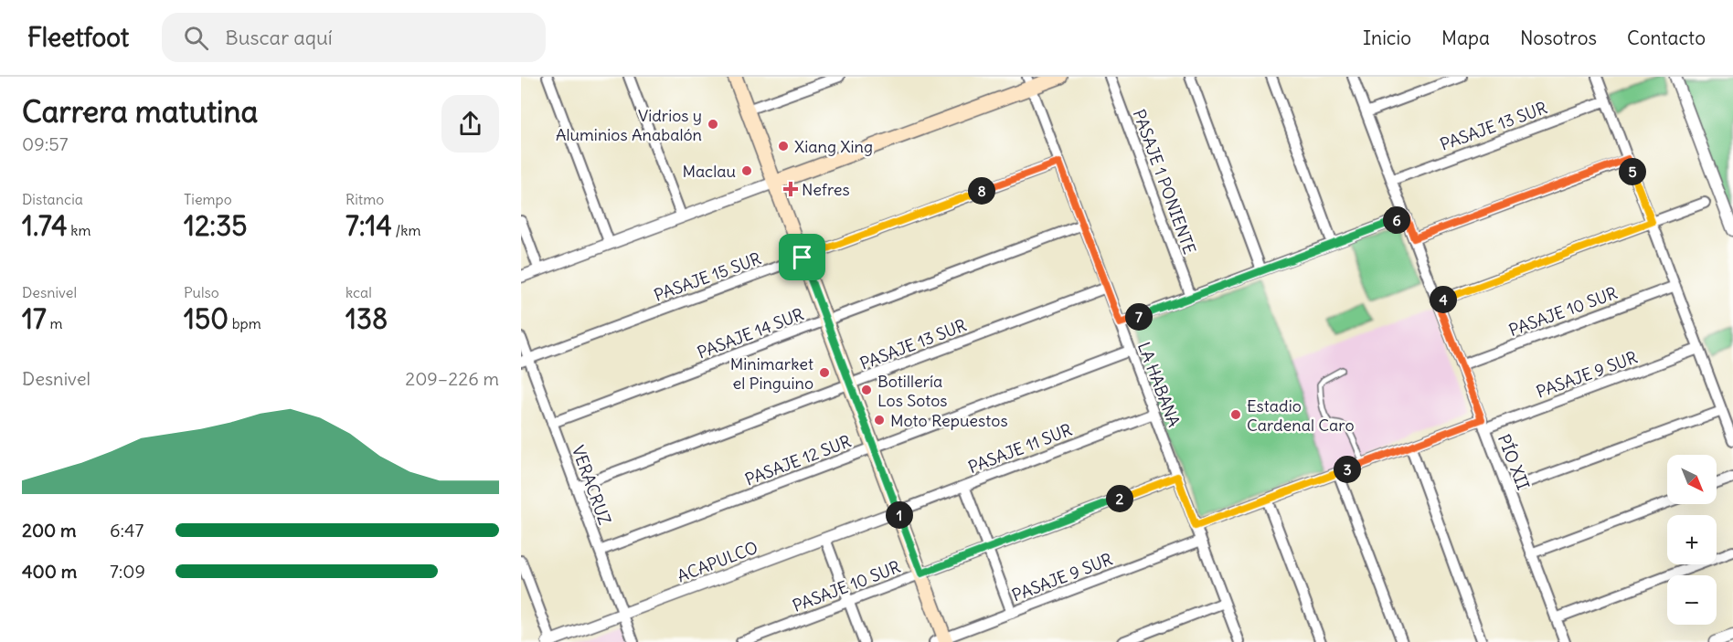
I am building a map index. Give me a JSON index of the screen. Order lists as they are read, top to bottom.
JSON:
{
  "streets": {
    "street": [
      "PASAJE 13 SUR",
      "PASAJE 1 PONIENTE",
      "PASAJE 15 SUR",
      "PASAJE 10 SUR",
      "PASAJE 14 SUR",
      "PASAJE 9 SUR",
      "LA HABANA",
      "PASAJE 11 SUR",
      "PASAJE 12 SUR",
      "PÍO XII",
      "VERACRUZ",
      "ACAPULCO"
    ]
  },
  "crossings": [
    ["PASAJE 13 SUR", "LA HABANA"],
    ["PASAJE 13 SUR", "PÍO XII"],
    ["PASAJE 13 SUR", "VERACRUZ"],
    ["PASAJE 15 SUR", "LA HABANA"],
    ["PASAJE 15 SUR", "VERACRUZ"],
    ["PASAJE 10 SUR", "LA HABANA"],
    ["PASAJE 10 SUR", "PÍO XII"],
    ["PASAJE 14 SUR", "LA HABANA"],
    ["PASAJE 14 SUR", "VERACRUZ"],
    ["PASAJE 9 SUR", "LA HABANA"],
    ["PASAJE 9 SUR", "PÍO XII"],
    ["LA HABANA", "PASAJE 11 SUR"],
    ["LA HABANA", "PASAJE 12 SUR"],
    ["PASAJE 11 SUR", "ACAPULCO"],
    ["PASAJE 12 SUR", "VERACRUZ"],
    ["VERACRUZ", "ACAPULCO"]
  ],
  "places": {
    "other": [
      "Vidrios y Aluminios Anabalón",
      "Xiang Xing",
      "Maclau",
      "Minimarket el Pinguino",
      "Botillería Los Sotos",
      "Estadio Cardenal Caro",
      "Moto Repuestos"
    ],
    "health": ["Nefres"]
  },
  "north": "bottom right",
  "page": {
    "header": "Fleetfoot",
    "search": "Buscar aquí",
    "nav": [
      "Inicio",
      "Mapa",
      "Nosotros",
      "Contacto"
    ],
    "heading": ["Carrera matutina", "09:57"],
    "pins": [
      "5",
      "8",
      "6",
      "4",
      "7",
      "3",
      "2",
      "1"
    ],
    "stats": [
      ["Distancia", "1.74 km"],
      ["Tiempo", "12:35"],
      ["Ritmo", "7:14 /km"],
      ["Desnivel", "17 m"],
      ["Pulso", "150 bpm"],
      ["kcal", "138"]
    ],
    "chart": ["Desnivel", "209–226 m"],
    "map_buttons": ["+", "−"],
    "list": [
      {
        "name": "200 m",
        "note": "6:47"
      },
      {
        "name": "400 m",
        "note": "7:09"
      }
    ]
  }
}
